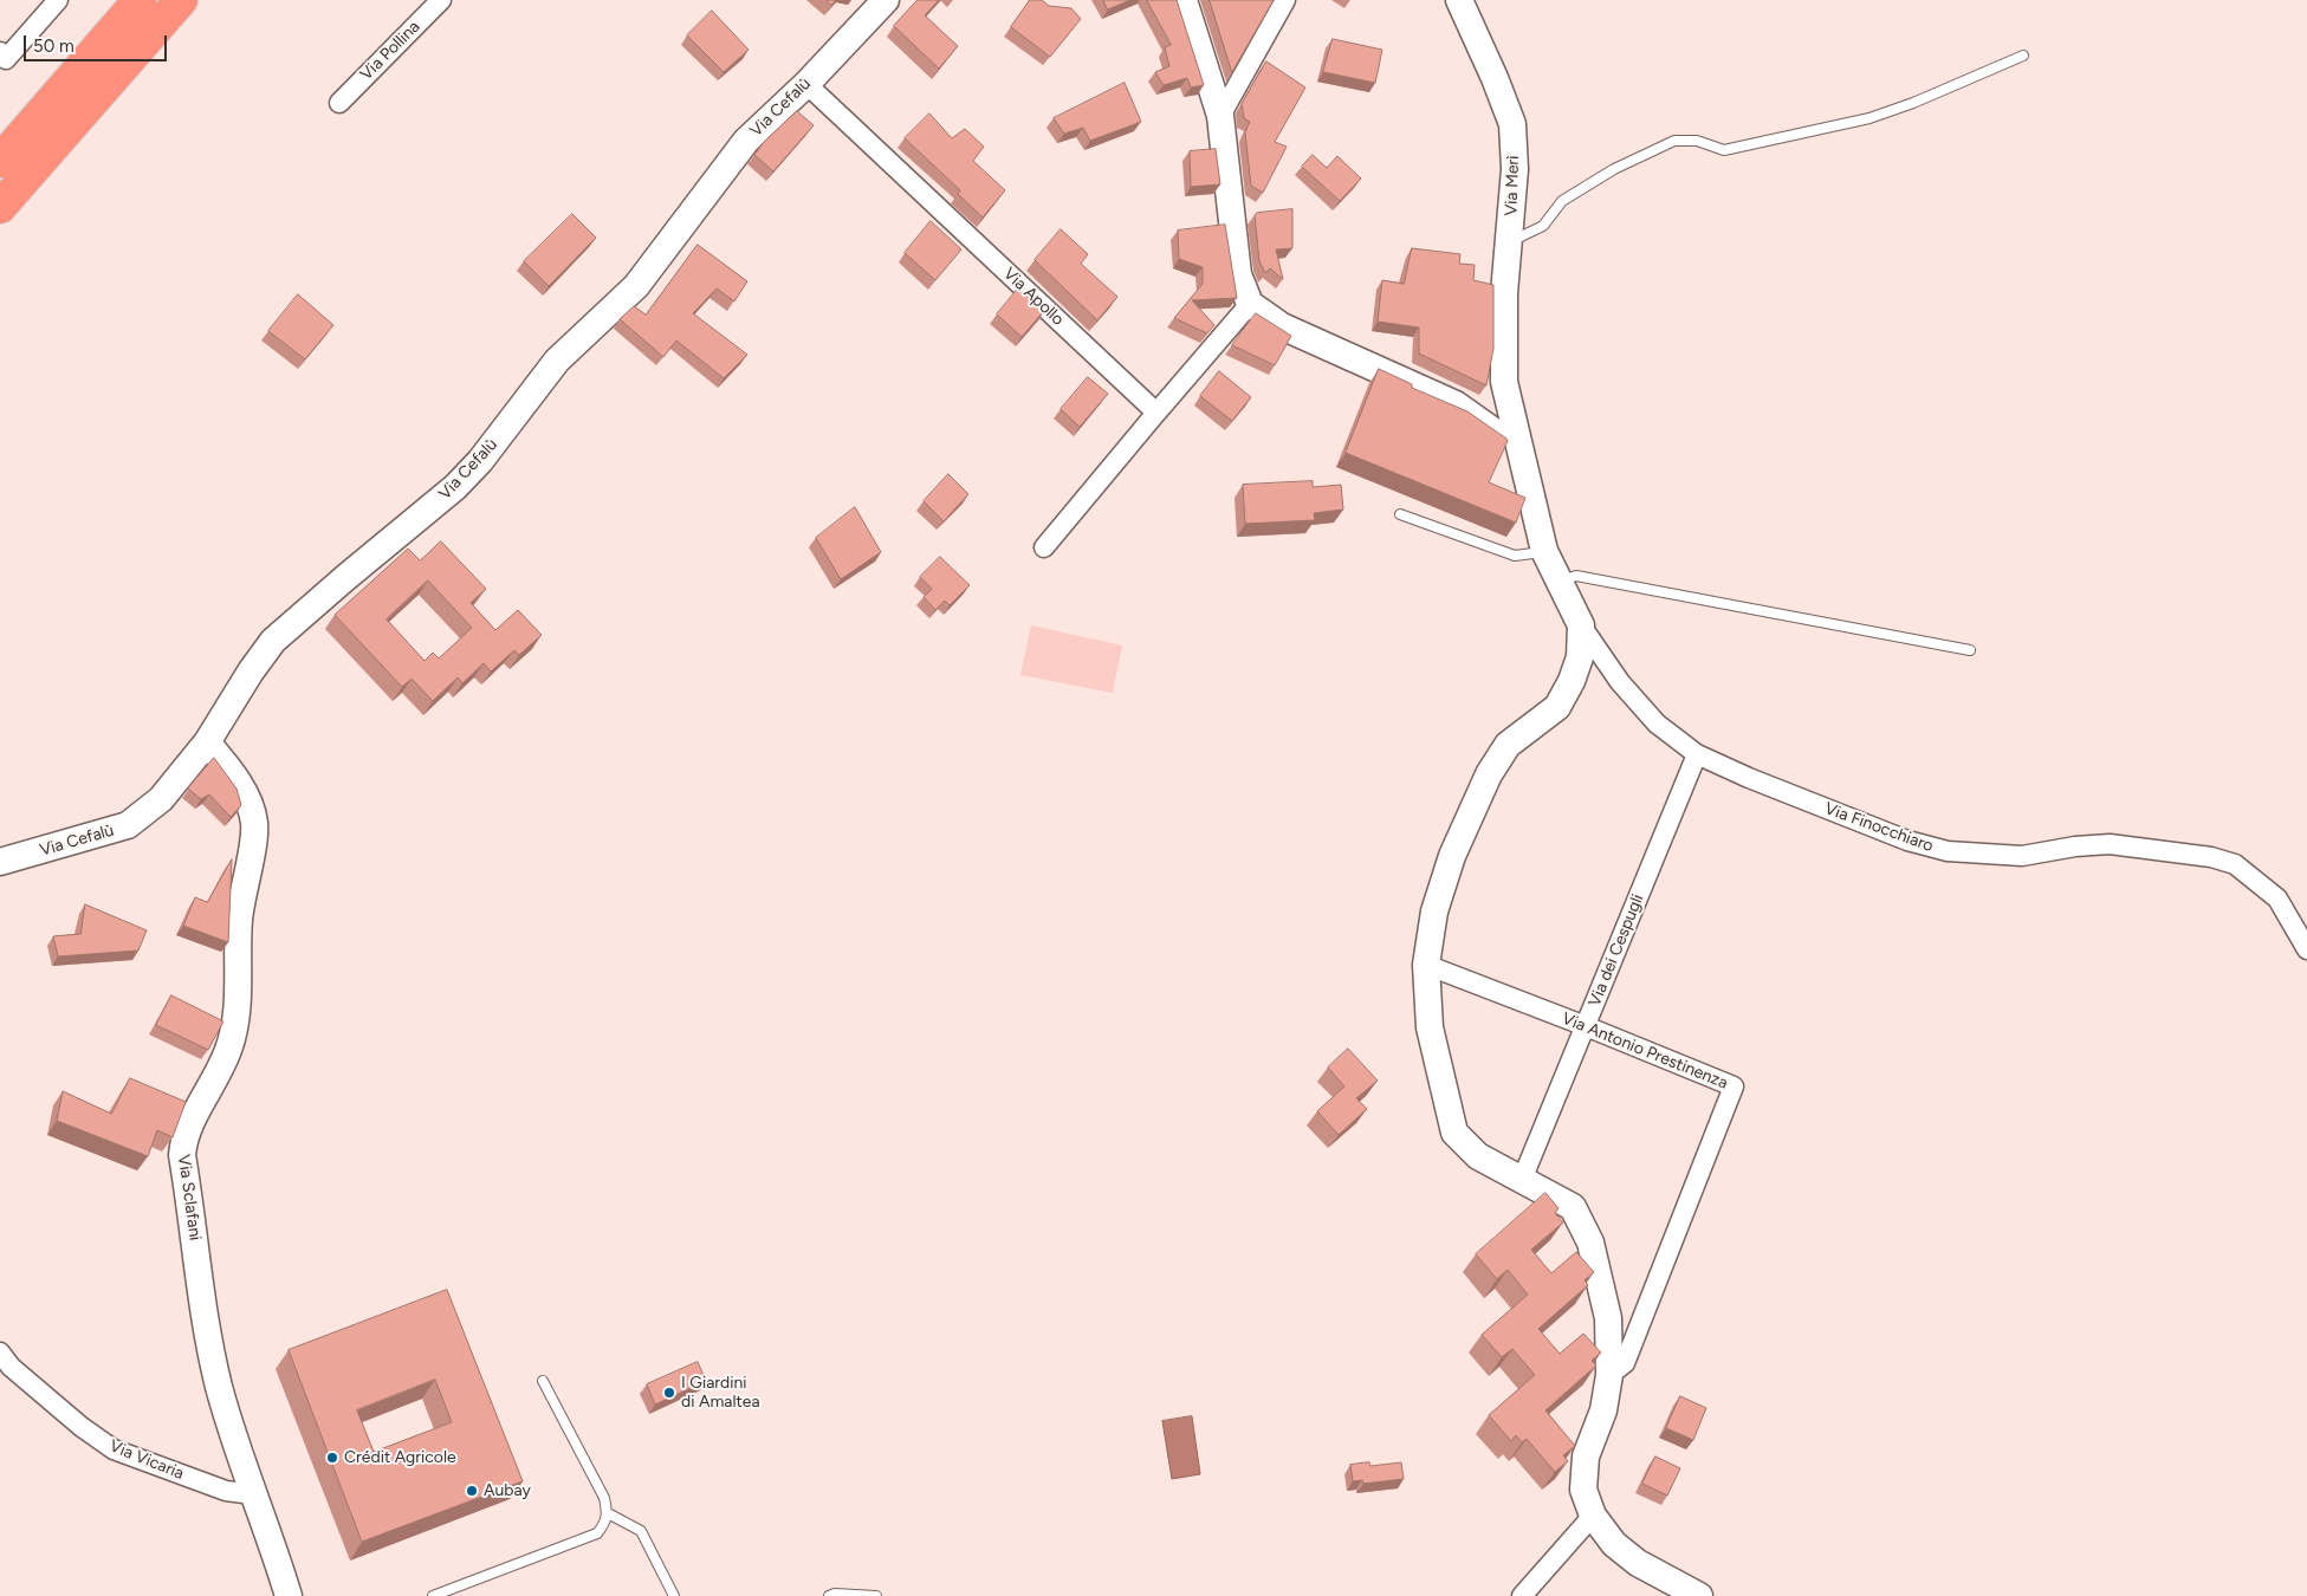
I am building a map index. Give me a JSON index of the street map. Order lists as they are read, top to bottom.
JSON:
{
  "streets": {
    "street": [
      "Via Pollina",
      "Via Cefalù",
      "Via Merì",
      "Via Apollo",
      "Via Finocchiaro",
      "Via dei Cespugli",
      "Via Antonio Prestinenza",
      "Via Sclafani",
      "Via Vicaria"
    ]
  },
  "crossings": [
    ["Via Cefalù", "Via Apollo"],
    ["Via Cefalù", "Via Sclafani"],
    ["Via Merì", "Via Finocchiaro"],
    ["Via Finocchiaro", "Via dei Cespugli"],
    ["Via dei Cespugli", "Via Antonio Prestinenza"],
    ["Via Sclafani", "Via Vicaria"]
  ],
  "places": ["I Giardini di Amaltea", "Crédit Agricole", "Aubay"],
  "scale_bar": "50 m"
}
